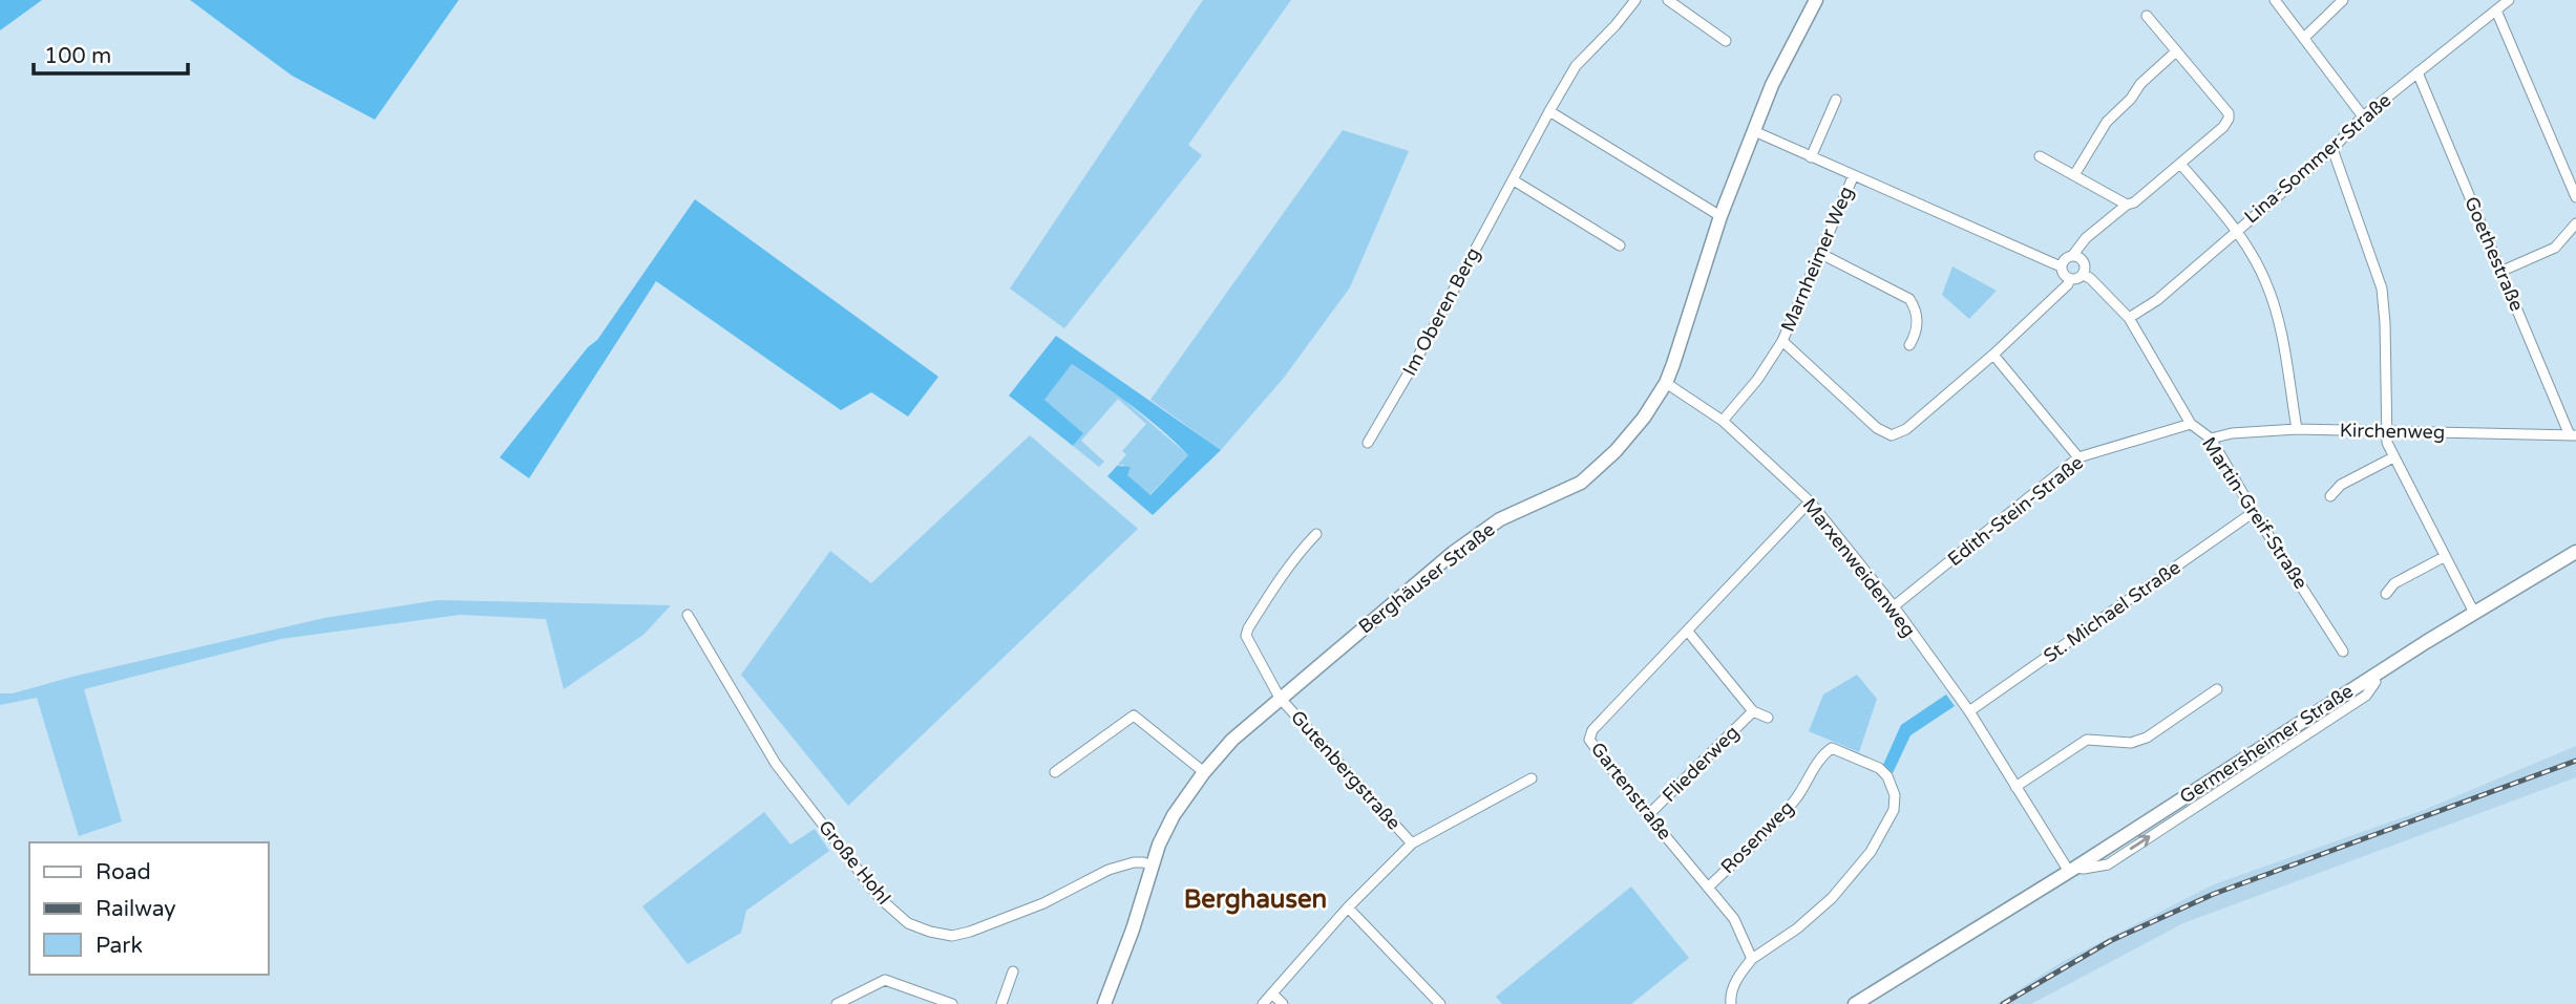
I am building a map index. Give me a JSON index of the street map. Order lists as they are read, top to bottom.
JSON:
{
  "streets": {
    "street": [
      "Lina-Sommer-Straße",
      "Goethestraße",
      "Marnheimer Weg",
      "Im Oberen Berg",
      "Kirchenweg",
      "Edith-Stein-Straße",
      "Martin-Greif-Straße",
      "Marxenweidenweg",
      "Berghäuser Straße",
      "St. Michael Straße",
      "Germersheimer Straße",
      "Fliederweg",
      "Gutenbergstraße",
      "Gartenstraße",
      "Rosenweg",
      "Große Hohl"
    ]
  },
  "crossings": [
    ["Lina-Sommer-Straße", "Goethestraße"],
    ["Lina-Sommer-Straße", "Martin-Greif-Straße"],
    ["Goethestraße", "Kirchenweg"],
    ["Marnheimer Weg", "Martin-Greif-Straße"],
    ["Marnheimer Weg", "Marxenweidenweg"],
    ["Kirchenweg", "Martin-Greif-Straße"],
    ["Edith-Stein-Straße", "Martin-Greif-Straße"],
    ["Edith-Stein-Straße", "Marxenweidenweg"],
    ["Martin-Greif-Straße", "St. Michael Straße"],
    ["Marxenweidenweg", "Berghäuser Straße"],
    ["Marxenweidenweg", "St. Michael Straße"],
    ["Marxenweidenweg", "Germersheimer Straße"],
    ["Marxenweidenweg", "Gartenstraße"],
    ["Berghäuser Straße", "Gutenbergstraße"],
    ["Berghäuser Straße", "Große Hohl"],
    ["Fliederweg", "Gartenstraße"],
    ["Gartenstraße", "Rosenweg"]
  ],
  "districts": ["Berghausen"],
  "legend": ["Road", "Railway", "Park"],
  "scale_bar": "100 m"
}
